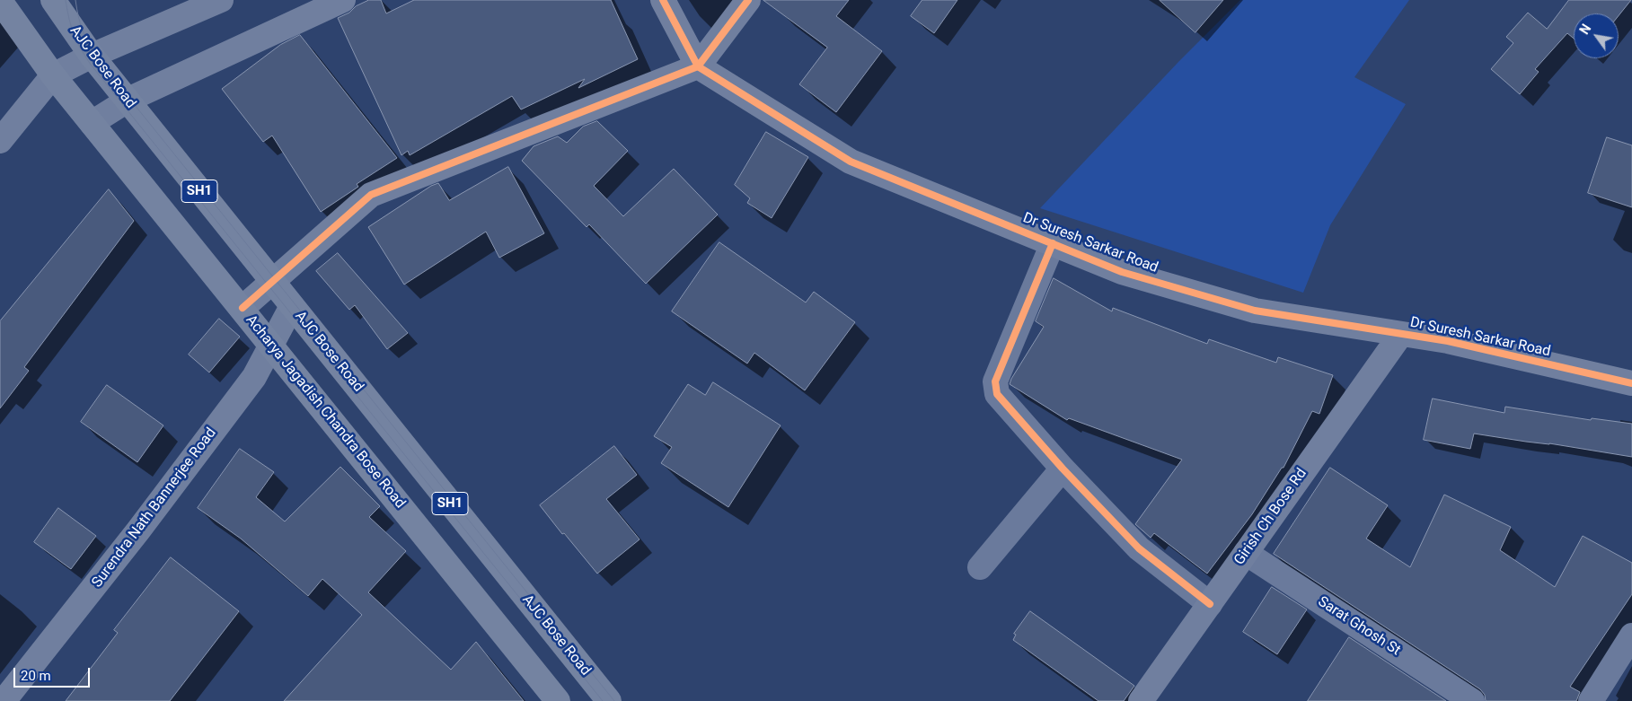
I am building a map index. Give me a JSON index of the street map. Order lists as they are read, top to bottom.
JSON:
{
  "streets": {
    "main road": ["AJC Bose Road", "SH1", "Acharya Jagadish Chandra Bose Road"],
    "street": [
      "Dr Suresh Sarkar Road",
      "Surendra Nath Bannerjee Road",
      "Girish Ch Bose Rd",
      "Sarat Ghosh St"
    ]
  },
  "crossings": [
    ["AJC Bose Road", "Surendra Nath Bannerjee Road"],
    ["Dr Suresh Sarkar Road", "Girish Ch Bose Rd"],
    ["Acharya Jagadish Chandra Bose Road", "Surendra Nath Bannerjee Road"],
    ["Girish Ch Bose Rd", "Sarat Ghosh St"]
  ],
  "scale_bar": "20 m",
  "north": "top left"
}
